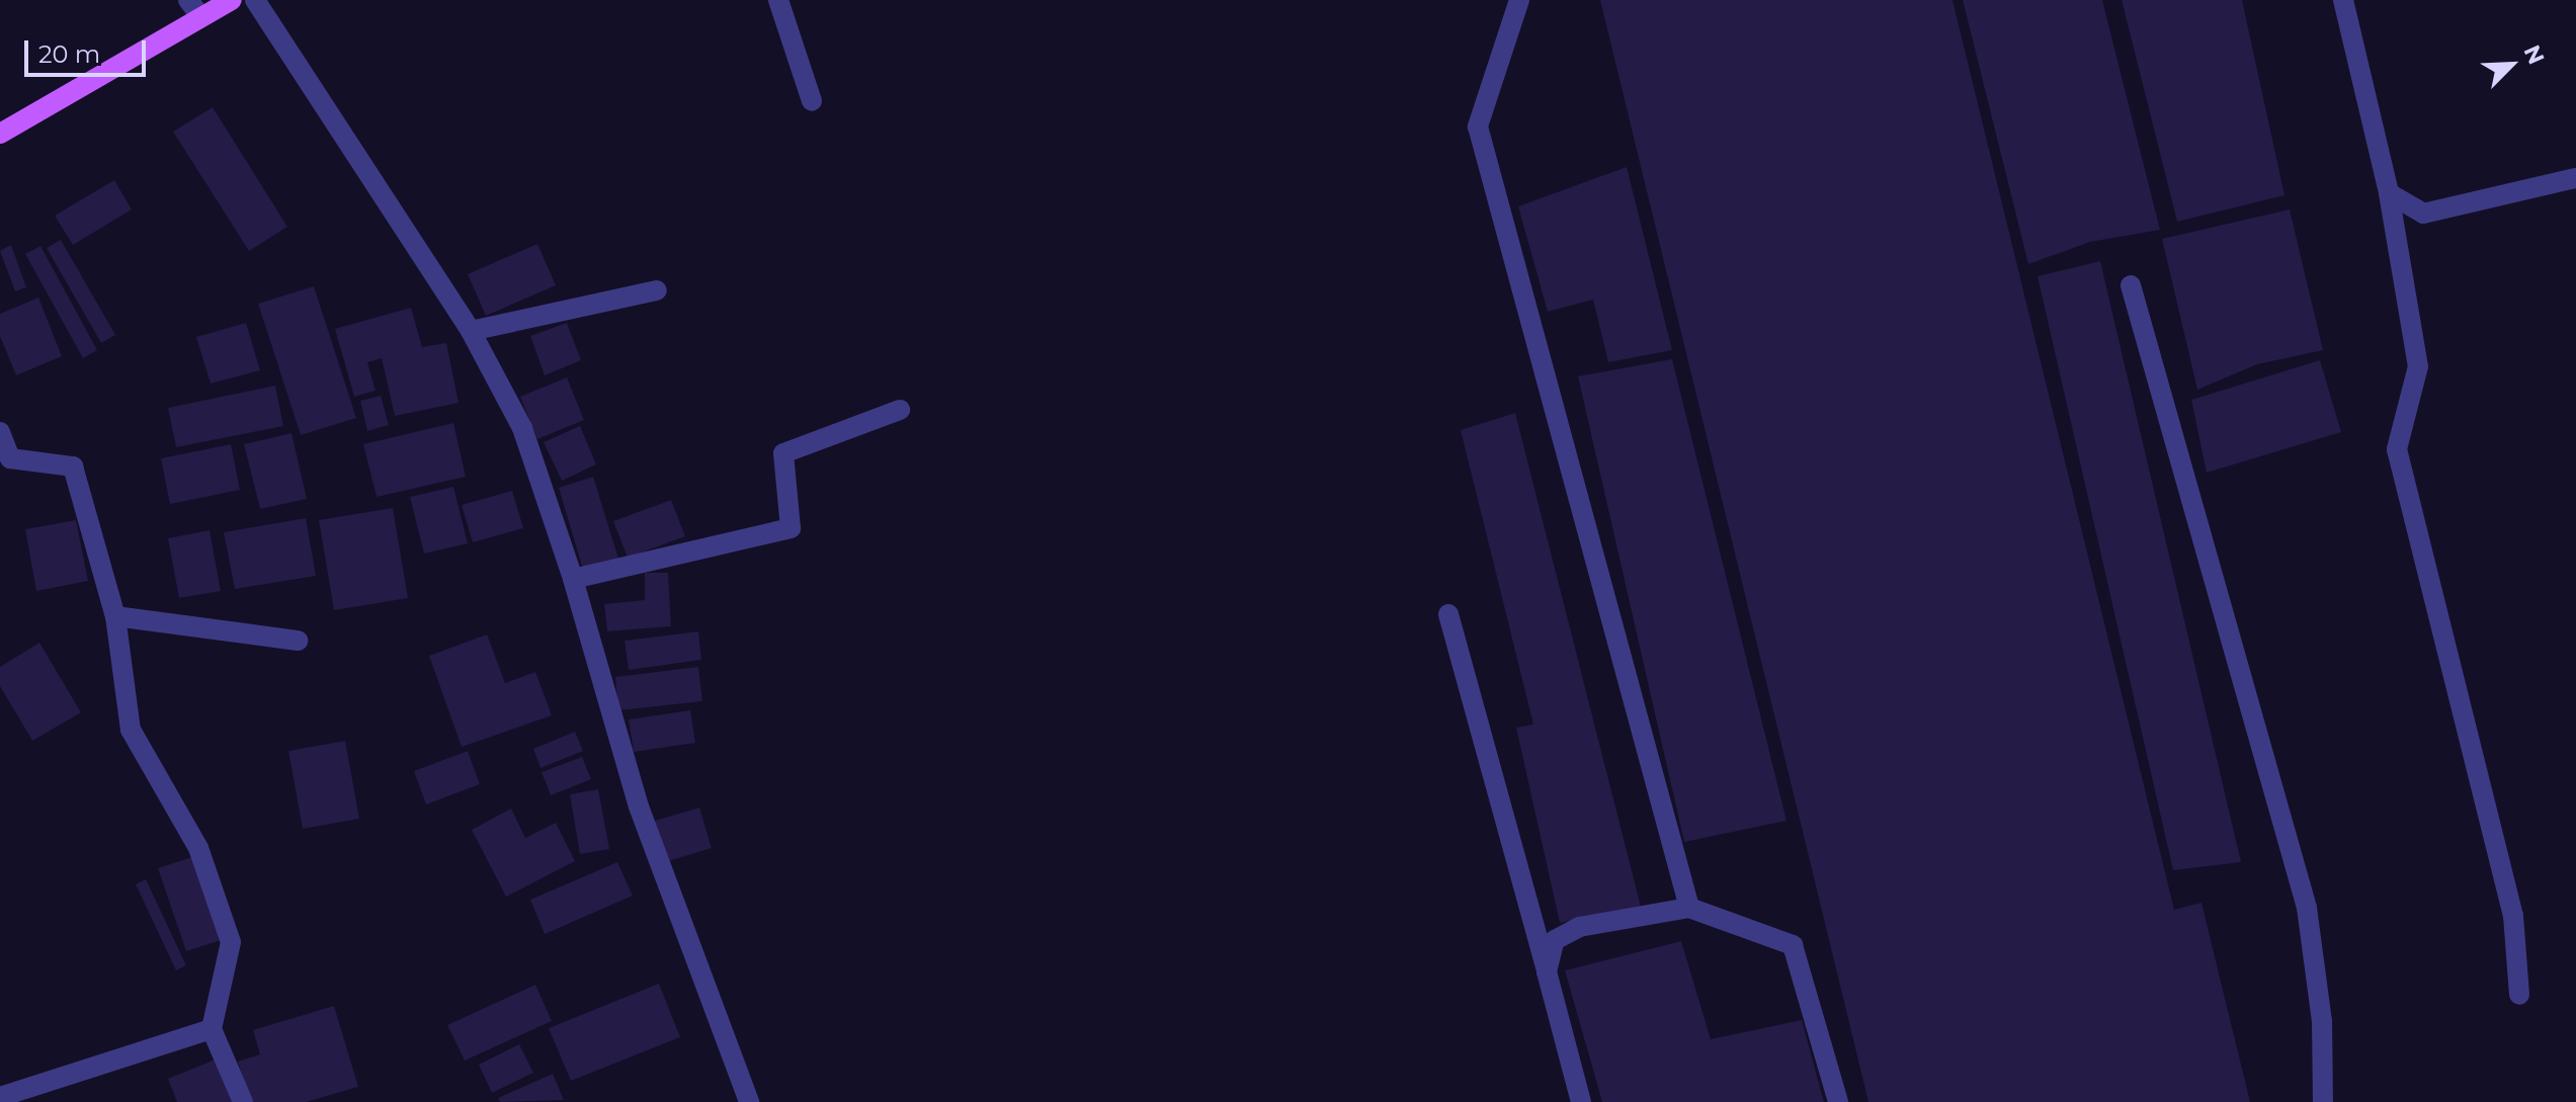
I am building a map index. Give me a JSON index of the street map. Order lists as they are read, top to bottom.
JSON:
{
  "scale_bar": "20 m",
  "north": "top right"
}
